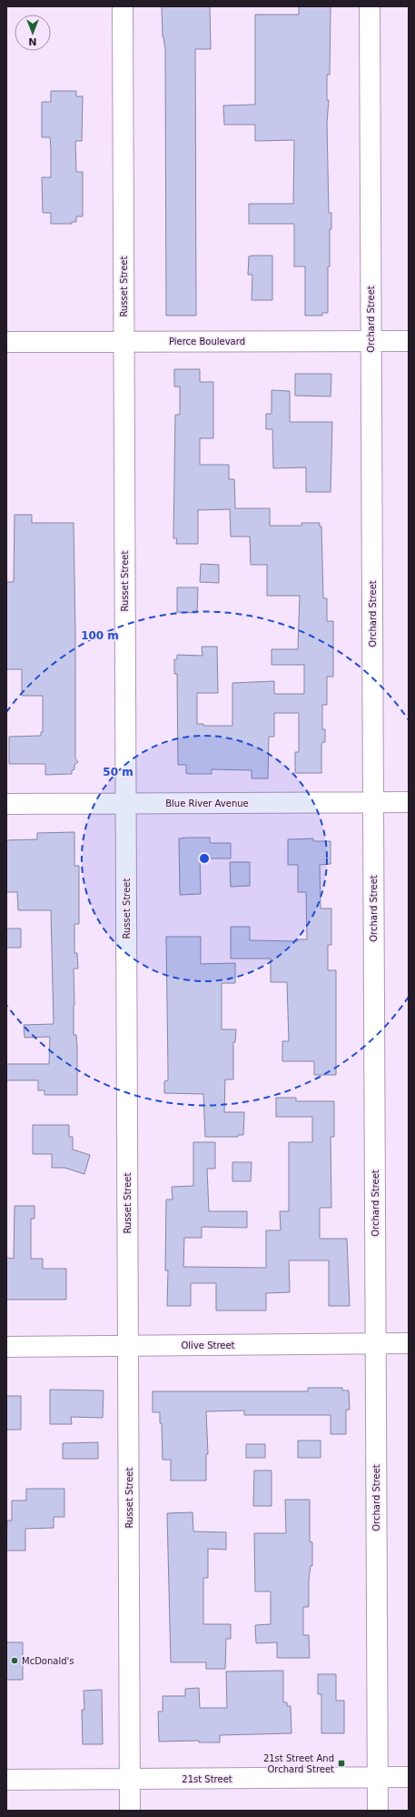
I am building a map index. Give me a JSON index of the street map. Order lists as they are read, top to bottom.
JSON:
{
  "streets": {
    "street": [
      "Russet Street",
      "Orchard Street",
      "Pierce Boulevard",
      "Blue River Avenue",
      "Olive Street",
      "21st Street"
    ]
  },
  "crossings": [
    ["Russet Street", "Pierce Boulevard"],
    ["Russet Street", "Blue River Avenue"],
    ["Russet Street", "Olive Street"],
    ["Russet Street", "21st Street"],
    ["Orchard Street", "Pierce Boulevard"],
    ["Orchard Street", "Blue River Avenue"],
    ["Orchard Street", "Olive Street"],
    ["Orchard Street", "21st Street"]
  ],
  "places": {
    "other": ["McDonald's"],
    "transit": ["21st Street And Orchard Street"]
  },
  "north": "bottom",
  "rings": ["100 m", "50 m"]
}
